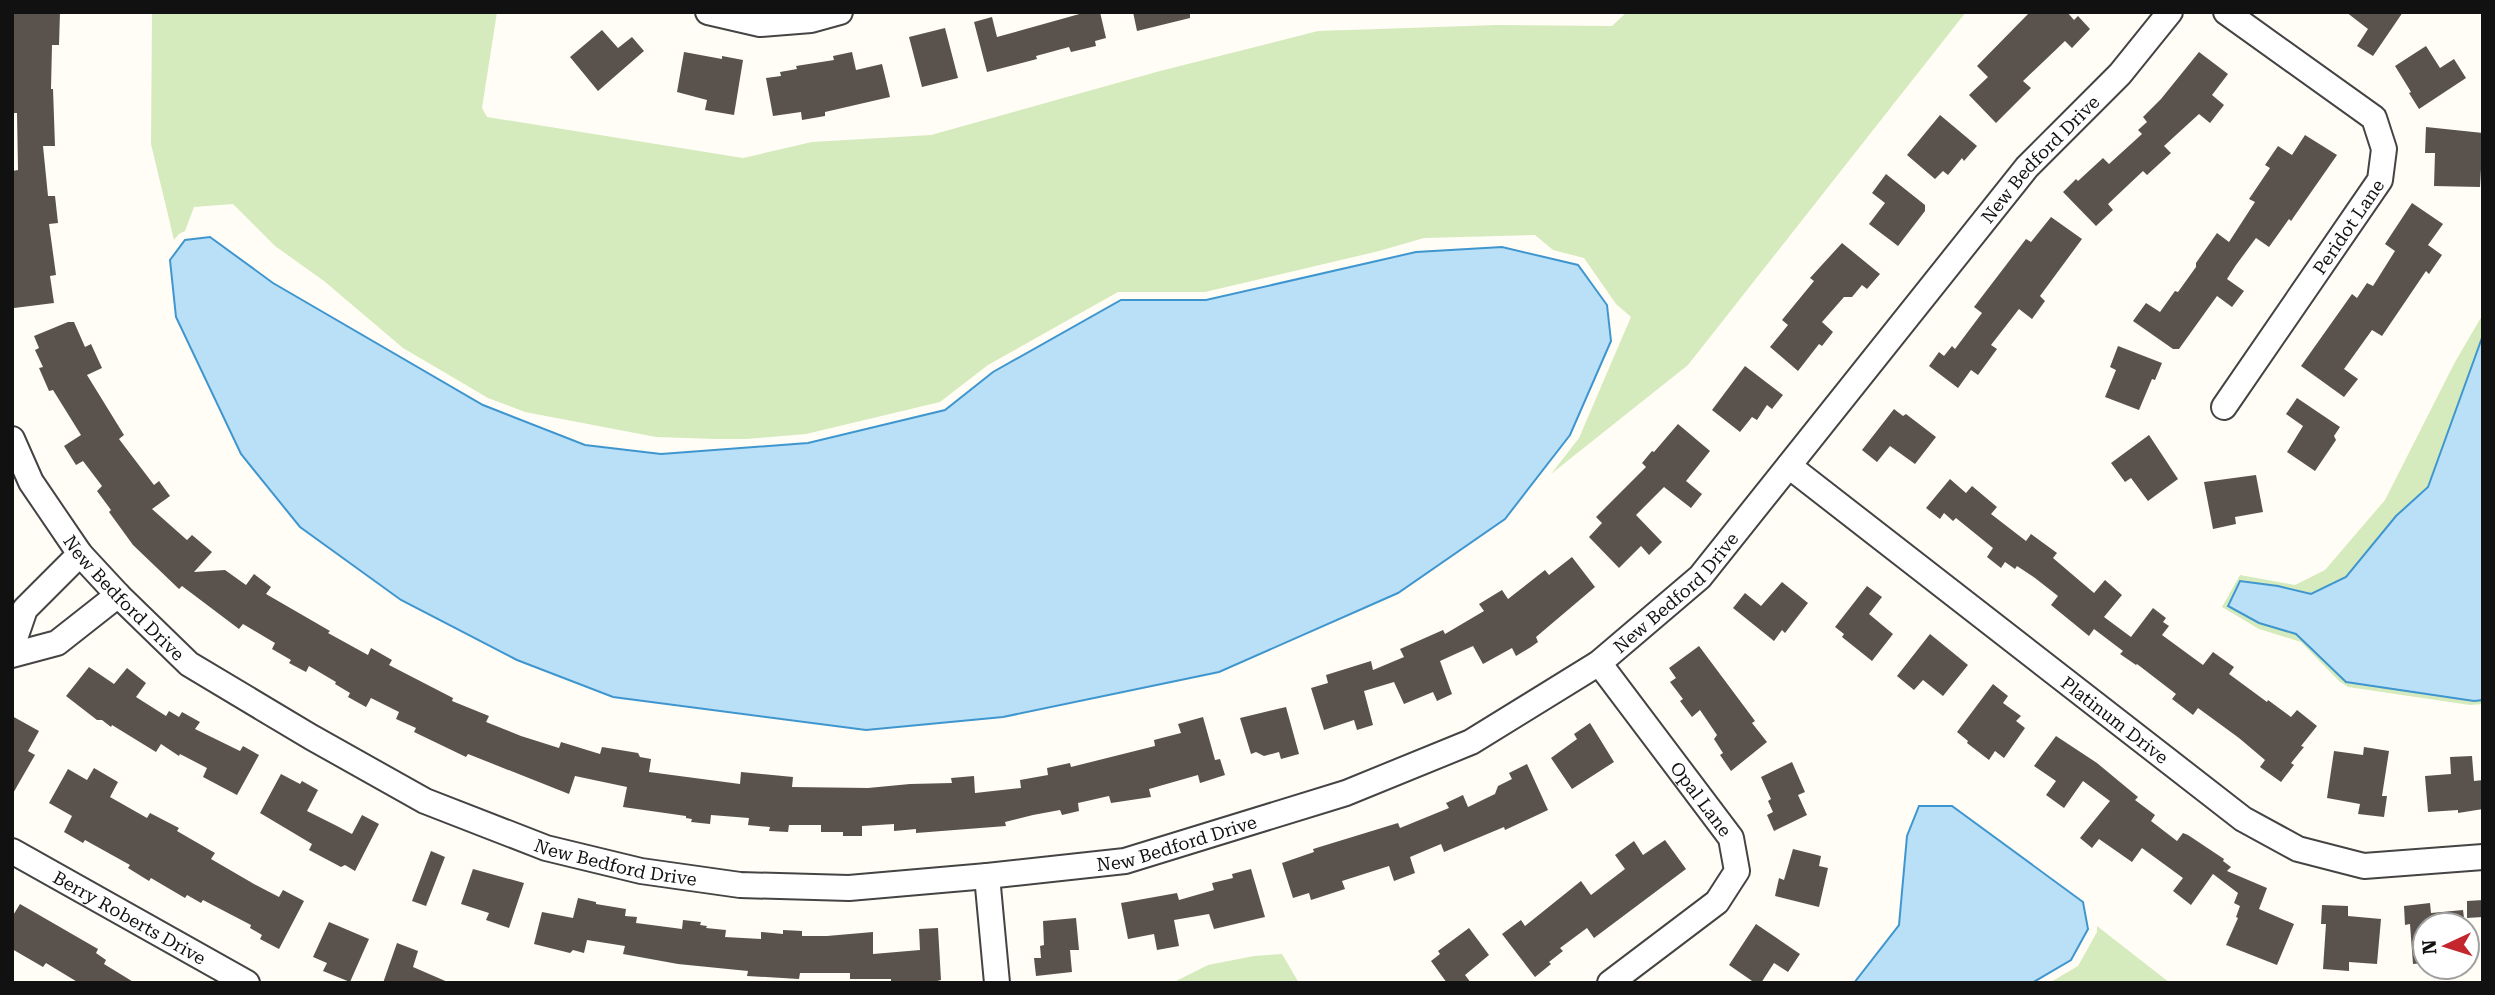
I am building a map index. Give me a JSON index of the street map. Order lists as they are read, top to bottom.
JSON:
{
  "streets": {
    "street": [
      "New Bedford Drive",
      "Peridot Lane",
      "Platinum Drive",
      "Opal Lane",
      "Berry Roberts Drive"
    ]
  },
  "crossings": [
    ["New Bedford Drive", "Platinum Drive"],
    ["New Bedford Drive", "Opal Lane"]
  ],
  "north": "left"
}
